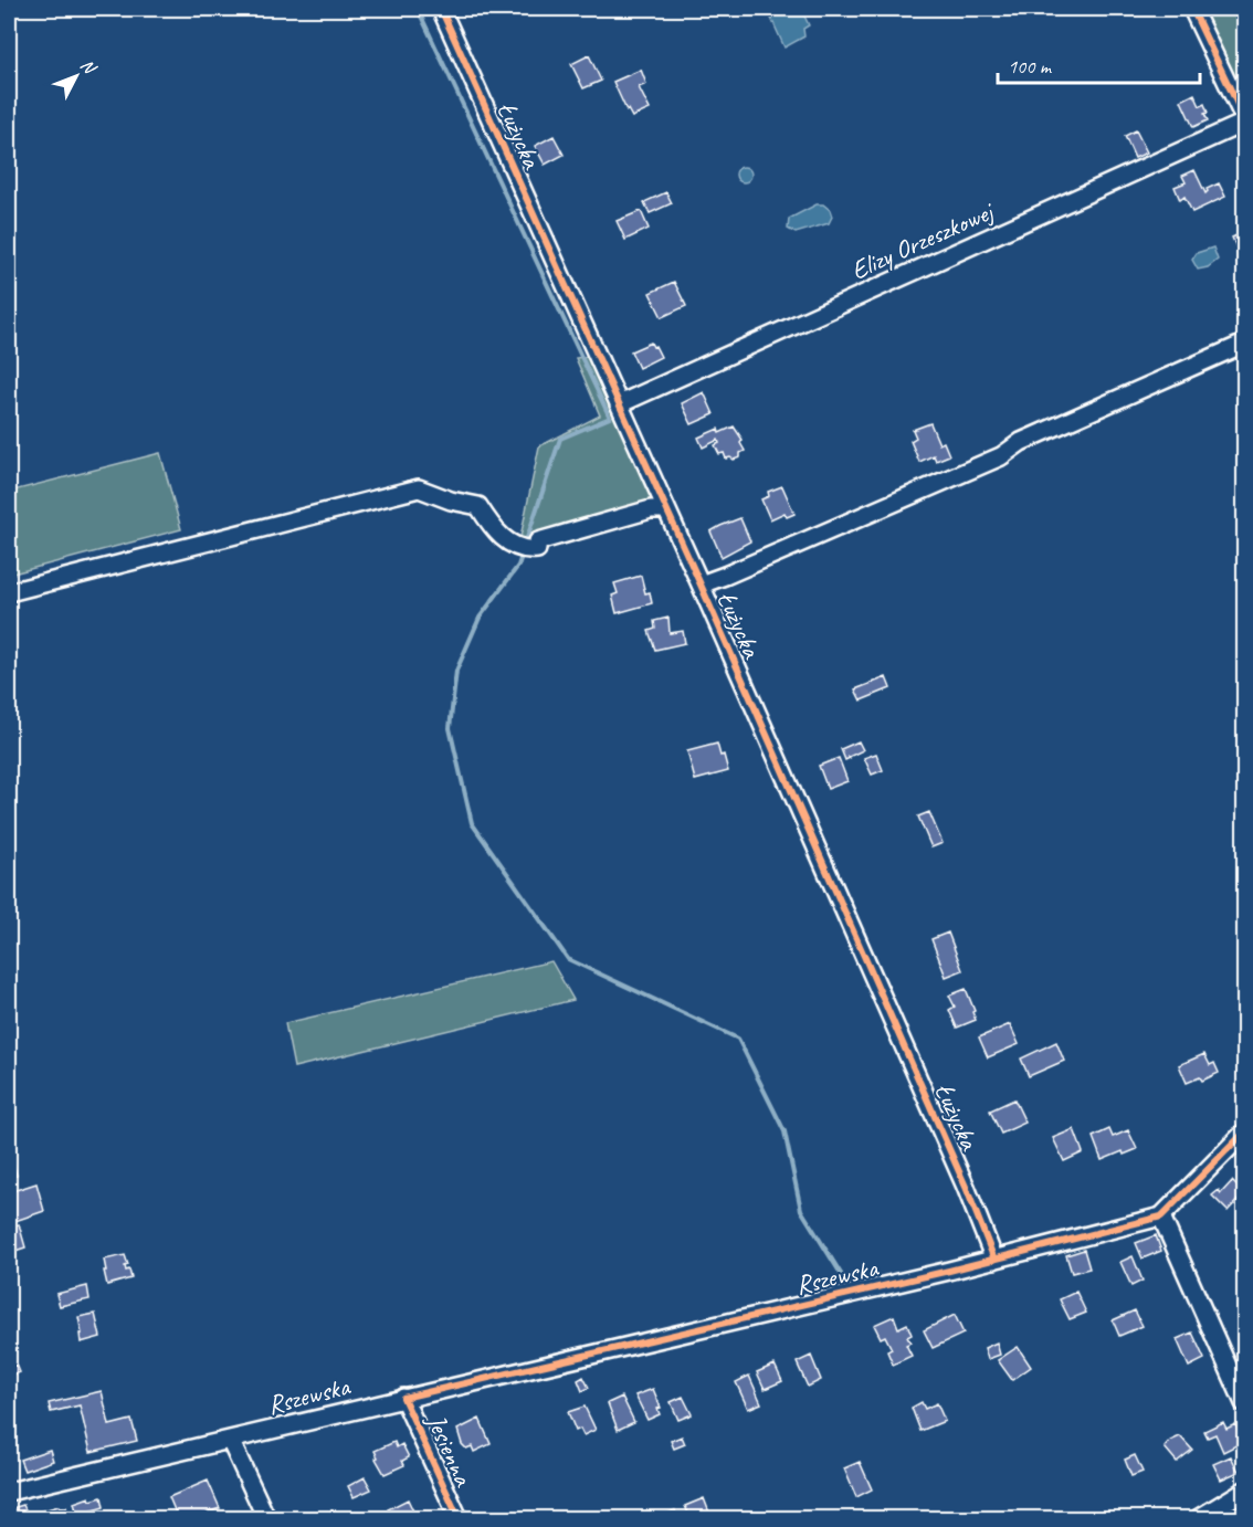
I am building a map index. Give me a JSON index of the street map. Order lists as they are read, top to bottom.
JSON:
{
  "streets": {
    "street": [
      "Łużycka",
      "Elizy Orzeszkowej",
      "Rszewska",
      "Jesienna"
    ]
  },
  "crossings": [
    ["Łużycka", "Elizy Orzeszkowej"],
    ["Łużycka", "Rszewska"],
    ["Rszewska", "Jesienna"]
  ],
  "scale_bar": "100 m",
  "north": "top right"
}
